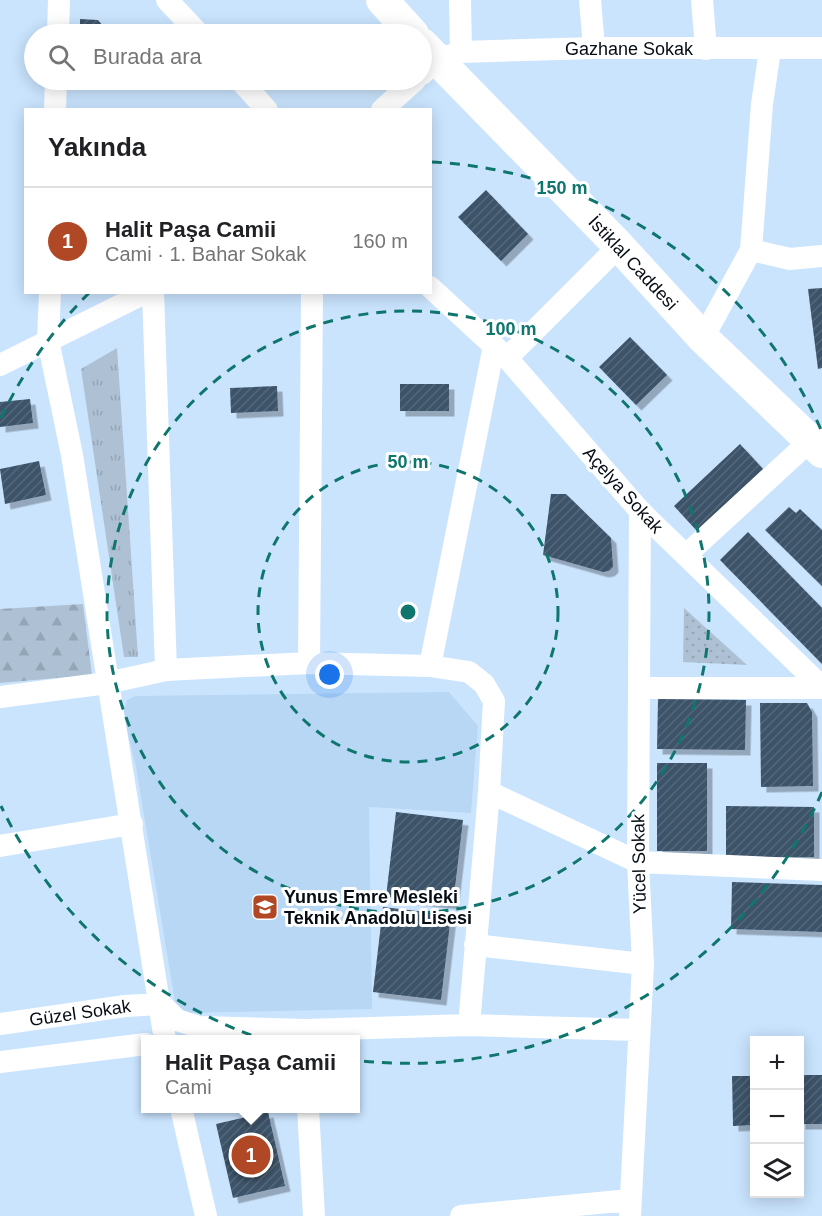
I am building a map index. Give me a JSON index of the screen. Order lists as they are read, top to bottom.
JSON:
{
  "streets": {
    "main road": ["İstiklal Caddesi"],
    "street": [
      "Gazhane Sokak",
      "Açelya Sokak",
      "Yücel Sokak",
      "Güzel Sokak"
    ]
  },
  "crossings": [
    ["Açelya Sokak", "Yücel Sokak"]
  ],
  "places": {
    "school or university": ["Yunus Emre Mesleki Teknik Anadolu Lisesi"]
  },
  "page": {
    "search": "Burada ara",
    "heading": "Yakında",
    "list": [
      {
        "mark": "1",
        "name": "Halit Paşa Camii",
        "note": "Cami · 1. Bahar Sokak",
        "value": "160 m"
      }
    ],
    "popup": ["Halit Paşa Camii", "Cami"],
    "map_buttons": ["+", "−"],
    "pins": "1"
  },
  "rings": ["150 m", "100 m", "50 m"]
}
